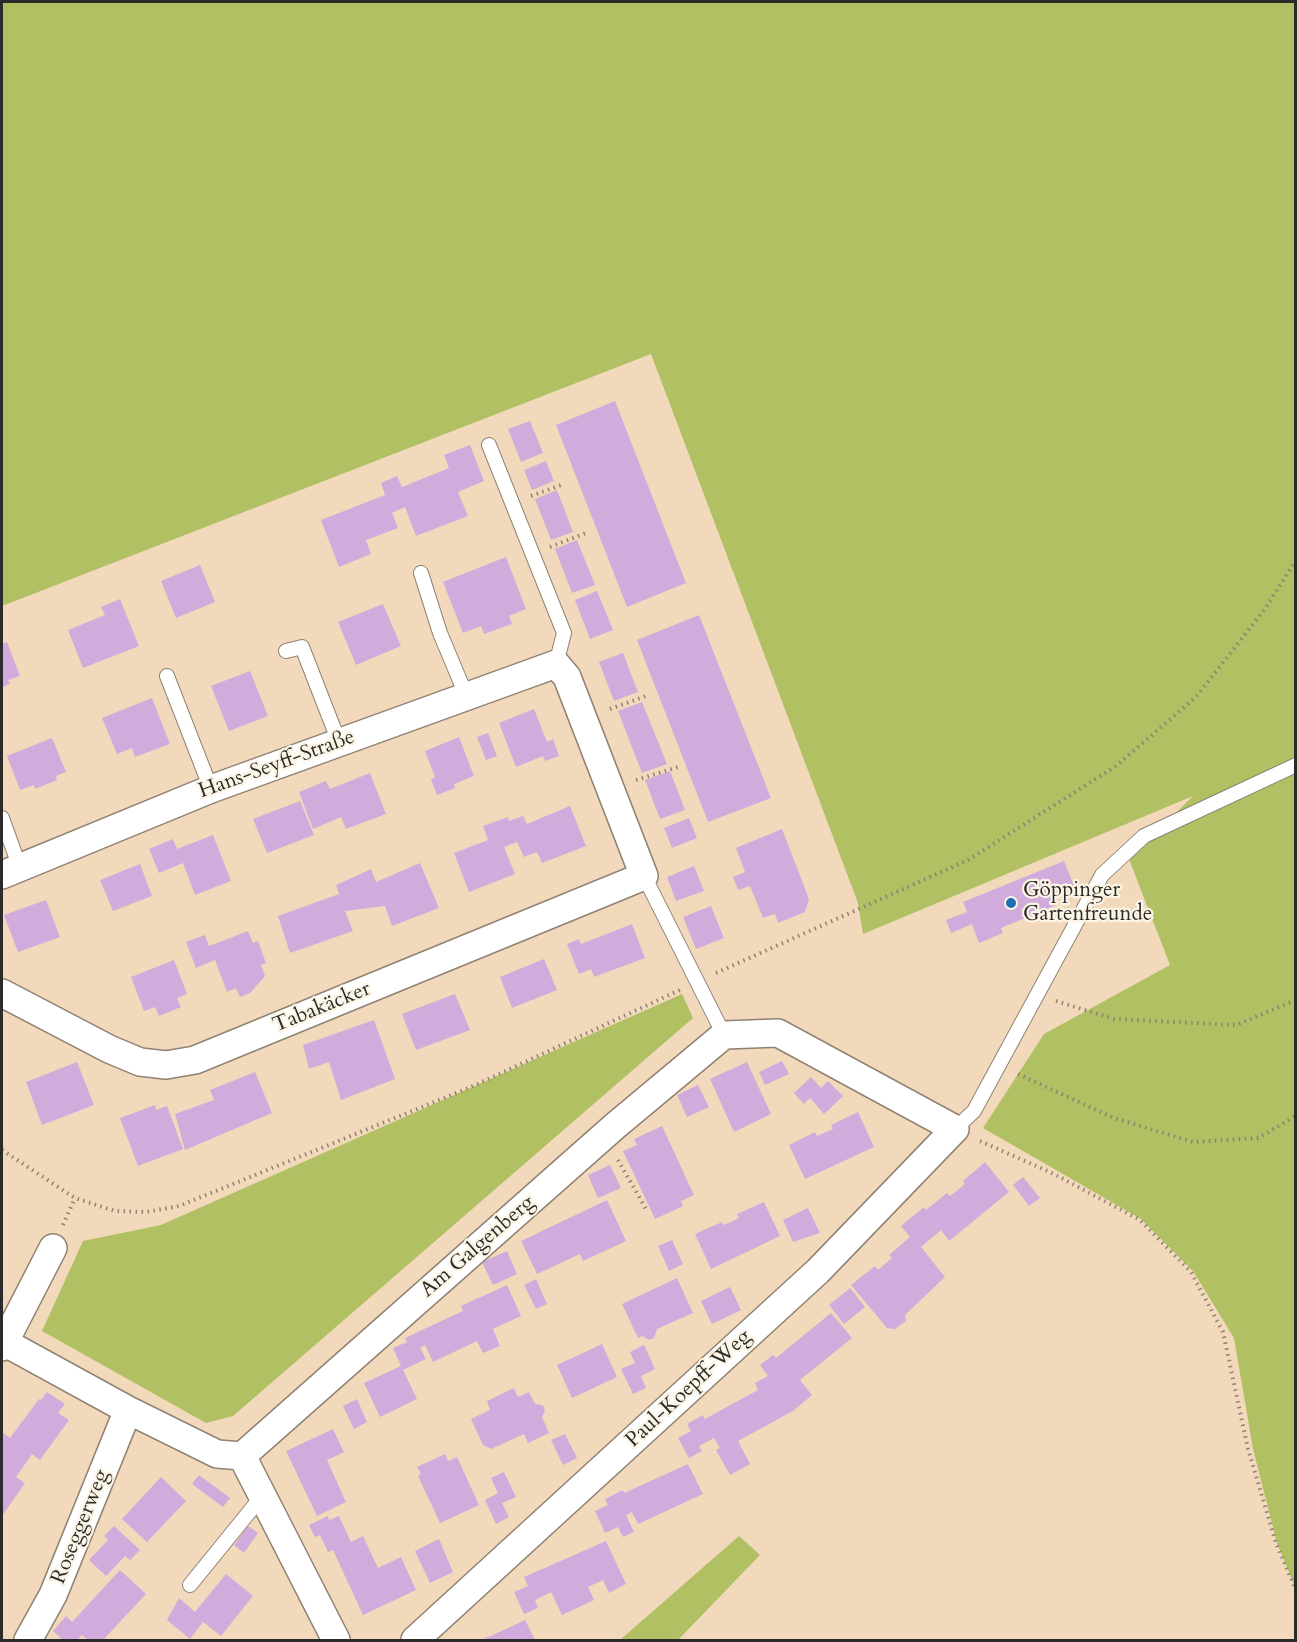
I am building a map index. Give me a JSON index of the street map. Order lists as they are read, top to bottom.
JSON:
{
  "streets": {
    "street": [
      "Hans-Seyff-Straße",
      "Tabakäcker",
      "Am Galgenberg",
      "Paul-Koepff-Weg",
      "Roseggerweg"
    ]
  },
  "places": ["Göppinger Gartenfreunde"]
}
